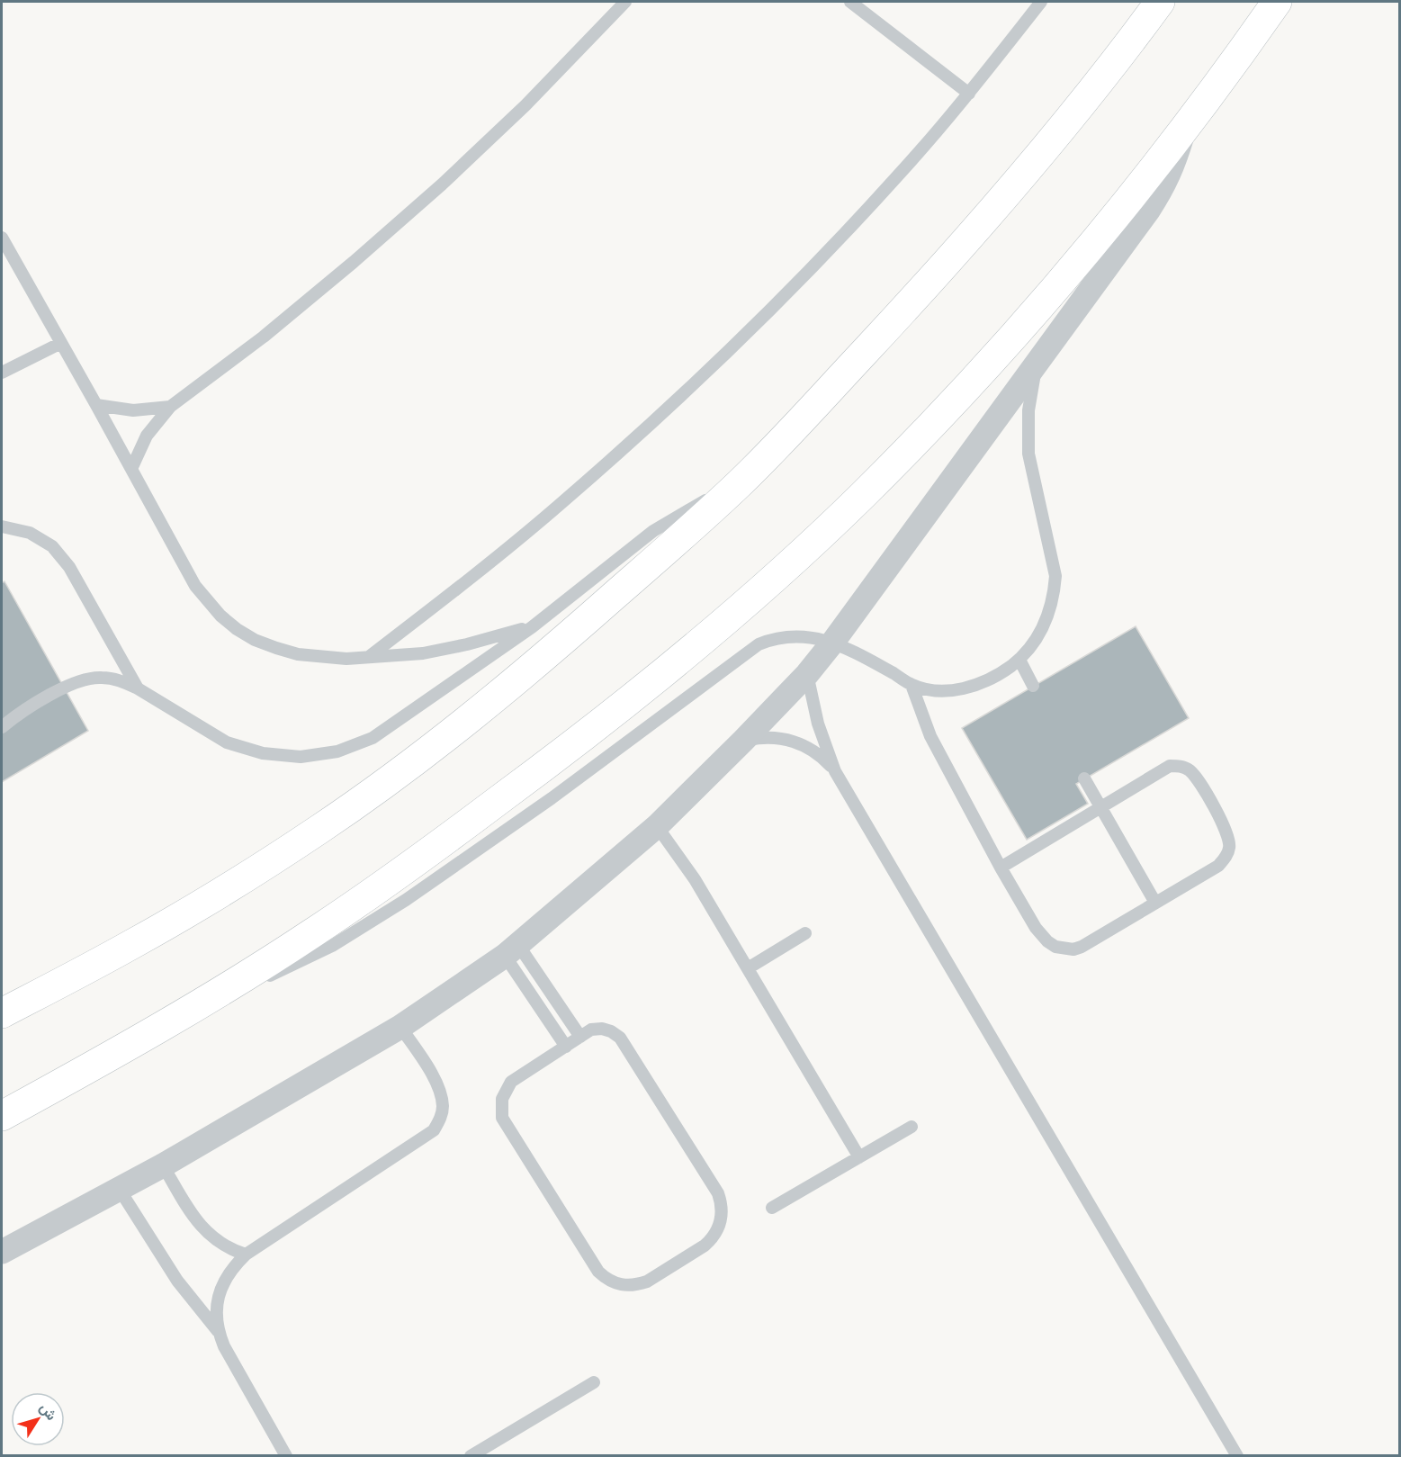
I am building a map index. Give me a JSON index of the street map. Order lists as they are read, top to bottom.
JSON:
{
  "north": "top right"
}
